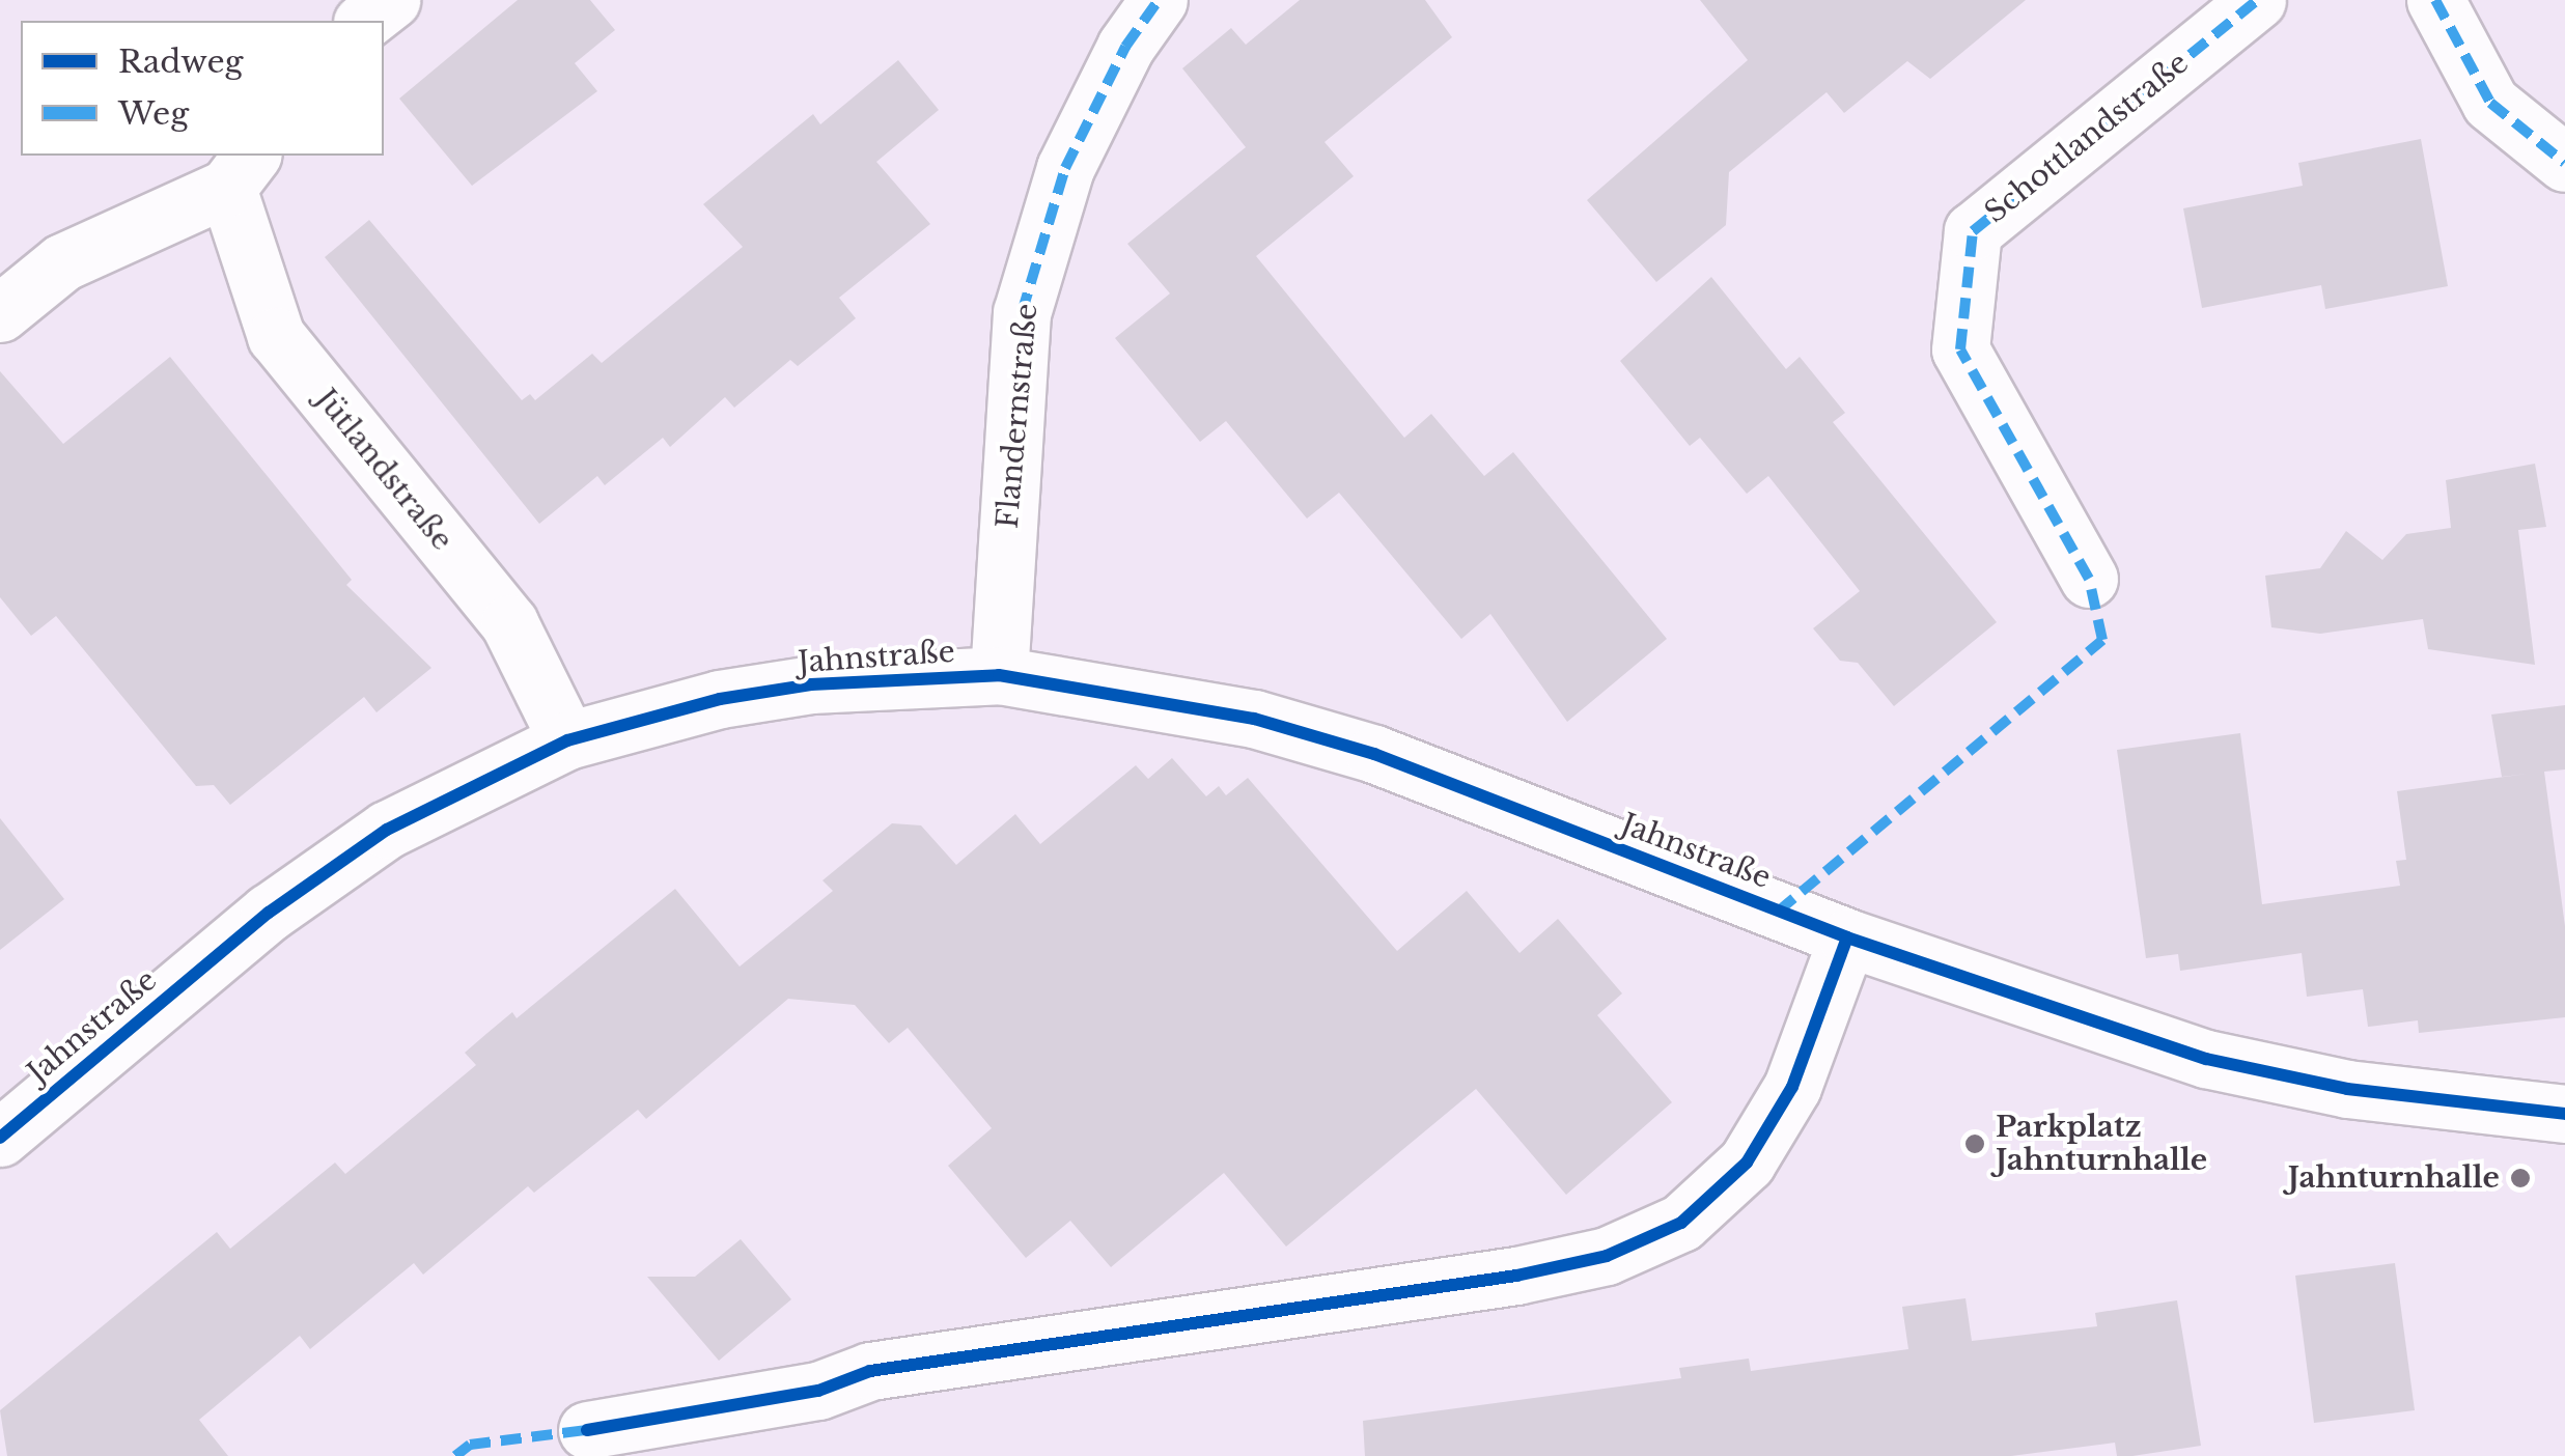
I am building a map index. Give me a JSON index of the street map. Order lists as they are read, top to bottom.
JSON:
{
  "streets": {
    "street": [
      "Schottlandstraße",
      "Flandernstraße",
      "Jütlandstraße",
      "Jahnstraße"
    ]
  },
  "crossings": [
    ["Flandernstraße", "Jahnstraße"],
    ["Jütlandstraße", "Jahnstraße"]
  ],
  "places": ["Parkplatz Jahnturnhalle", "Jahnturnhalle"],
  "legend": ["Radweg", "Weg"]
}
